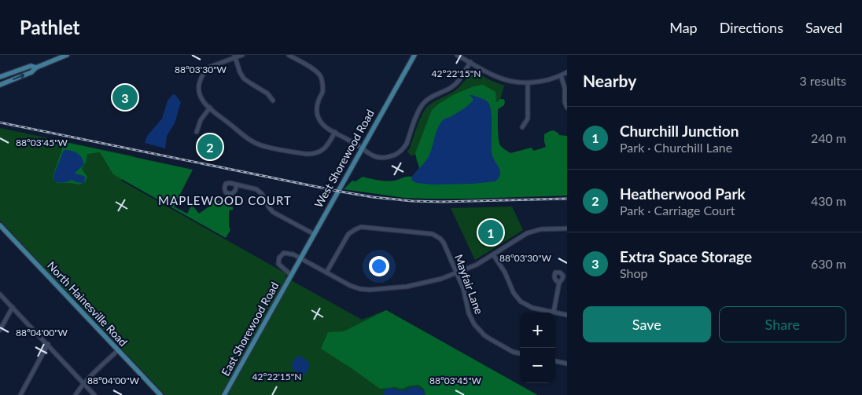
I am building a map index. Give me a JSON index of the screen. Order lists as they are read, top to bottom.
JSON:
{
  "streets": {
    "main road": ["West Shorewood Road", "North Hainesville Road", "East Shorewood Road"],
    "street": ["Mayfair Lane"]
  },
  "crossings": [
    ["West Shorewood Road", "East Shorewood Road"]
  ],
  "districts": ["MAPLEWOOD COURT"],
  "page": {
    "header": "Pathlet",
    "nav": ["Map", "Directions", "Saved"],
    "heading": ["Nearby", "3 results"],
    "pins": ["3", "2", "1"],
    "list": [
      {
        "mark": "1",
        "name": "Churchill Junction",
        "note": "Park · Churchill Lane",
        "value": "240 m"
      },
      {
        "mark": "2",
        "name": "Heatherwood Park",
        "note": "Park · Carriage Court",
        "value": "430 m"
      },
      {
        "mark": "3",
        "name": "Extra Space Storage",
        "note": "Shop",
        "value": "630 m"
      }
    ],
    "buttons": ["Save", "Share"],
    "map_buttons": ["+", "−"]
  },
  "coordinates": [
    "88°03'30\"W",
    "42°22'15\"N",
    "88°03'45\"W",
    "88°04'00\"W"
  ]
}
